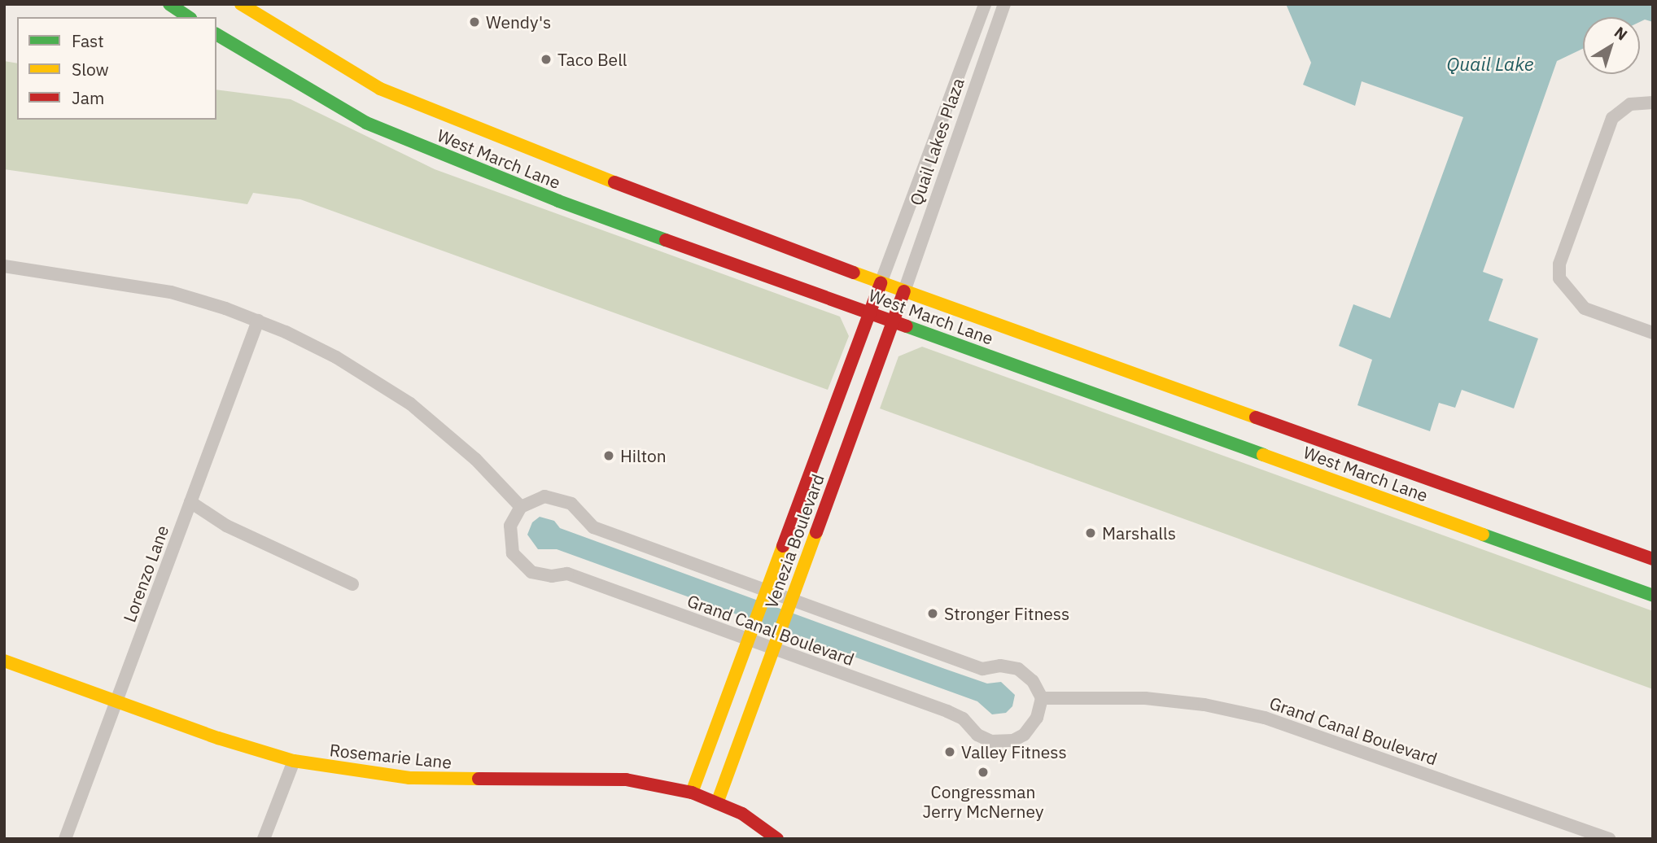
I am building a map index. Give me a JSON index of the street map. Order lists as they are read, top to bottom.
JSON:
{
  "streets": {
    "main road": ["West March Lane", "Venezia Boulevard", "Rosemarie Lane"],
    "street": ["Quail Lakes Plaza", "Lorenzo Lane", "Grand Canal Boulevard"]
  },
  "crossings": [
    ["Quail Lakes Plaza", "West March Lane"],
    ["Quail Lakes Plaza", "Venezia Boulevard"],
    ["West March Lane", "Venezia Boulevard"],
    ["Venezia Boulevard", "Grand Canal Boulevard"],
    ["Venezia Boulevard", "Rosemarie Lane"],
    ["Lorenzo Lane", "Rosemarie Lane"]
  ],
  "water": ["Quail Lake"],
  "places": [
    "Wendy's",
    "Taco Bell",
    "Hilton",
    "Marshalls",
    "Stronger Fitness",
    "Valley Fitness",
    "Congressman Jerry McNerney"
  ],
  "legend": ["Fast", "Slow", "Jam"],
  "north": "top right"
}
